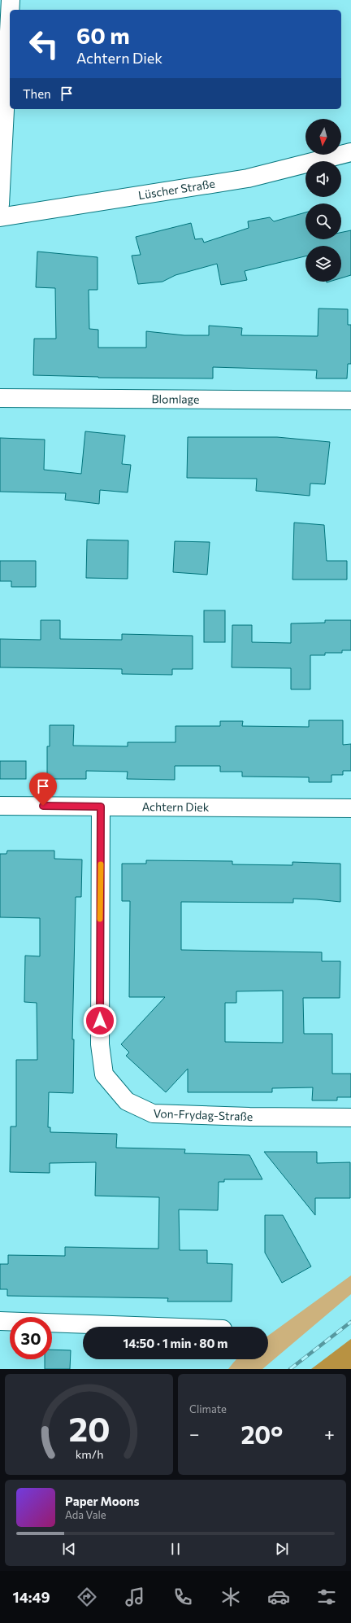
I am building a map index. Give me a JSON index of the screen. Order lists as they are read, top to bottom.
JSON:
{
  "streets": {
    "street": [
      "Lüscher Straße",
      "Blomlage",
      "Achtern Diek",
      "Von-Frydag-Straße"
    ]
  },
  "crossings": [
    ["Achtern Diek", "Von-Frydag-Straße"]
  ],
  "north": "bottom",
  "page": {
    "turn": ["60 m", "Achtern Diek"],
    "then": "Then",
    "limit": "30",
    "trip": "14:50 · 1 min · 80 m",
    "tile": "Climate",
    "heat": ["−", "20°", "+"],
    "song": ["Paper Moons", "Ada Vale"],
    "tabs": "14:49",
    "gauge": ["20", "km/h"]
  }
}
